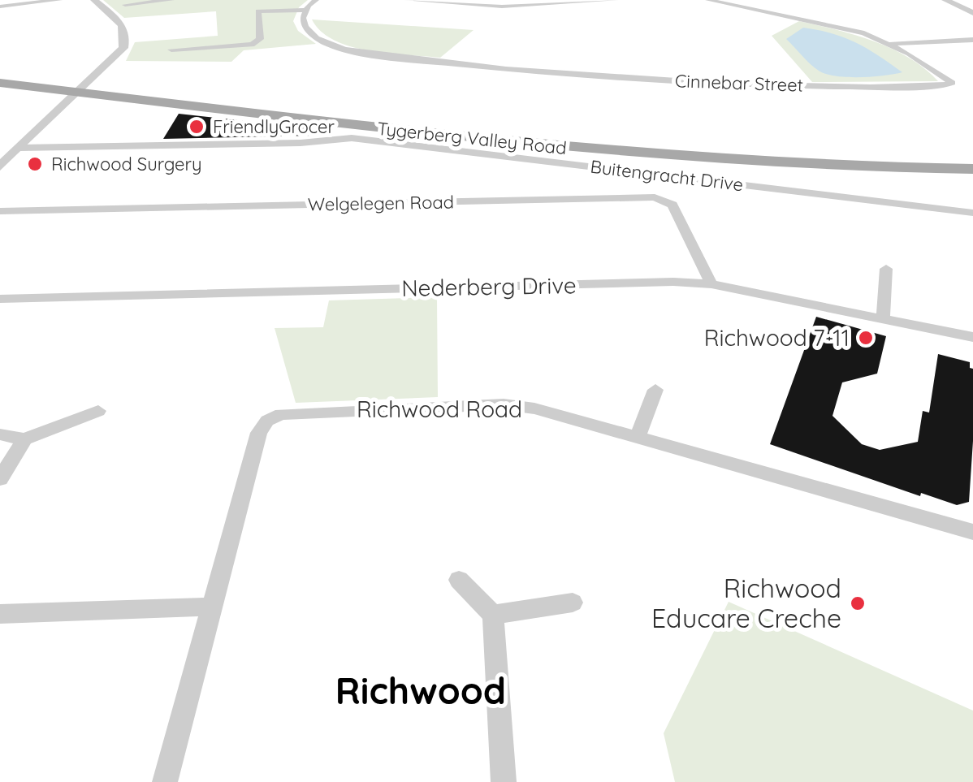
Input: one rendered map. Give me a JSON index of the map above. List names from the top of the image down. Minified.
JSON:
{"streets":{"main road":["Tygerberg Valley Road"],"street":["Cinnebar Street","Buitengracht Drive","Welgelegen Road","Nederberg Drive","Richwood Road"]},"crossings":[["Welgelegen Road","Nederberg Drive"]],"districts":["Richwood"],"places":["FriendlyGrocer","Richwood Surgery","Richwood 7-11","Richwood Educare Creche"]}
